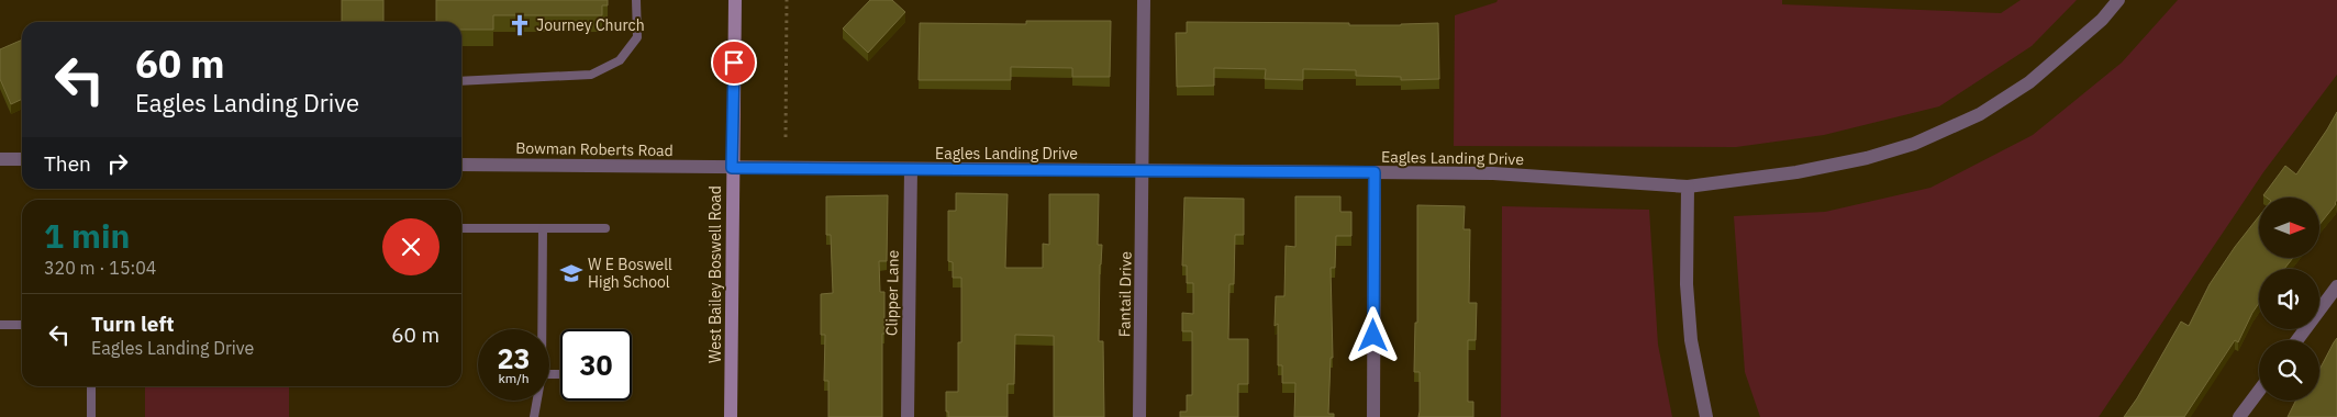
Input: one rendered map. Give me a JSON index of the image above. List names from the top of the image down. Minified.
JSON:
{"streets":{"main road":["West Bailey Boswell Road"],"street":["Bowman Roberts Road","Eagles Landing Drive","Clipper Lane","Fantail Drive"]},"crossings":[["Bowman Roberts Road","Eagles Landing Drive"],["Bowman Roberts Road","West Bailey Boswell Road"],["Eagles Landing Drive","West Bailey Boswell Road"],["Eagles Landing Drive","Clipper Lane"],["Eagles Landing Drive","Fantail Drive"]],"places":{"church":["Journey Church"],"school or university":["W E Boswell High School"]},"north":"right","page":{"turn":["60 m","Eagles Landing Drive"],"then":"Then","heading":["1 min","320 m · 15:04"],"list":[{"name":"Turn left","note":"Eagles Landing Drive","value":"60 m"}],"speed":"23 km/h","limit":"30"}}
